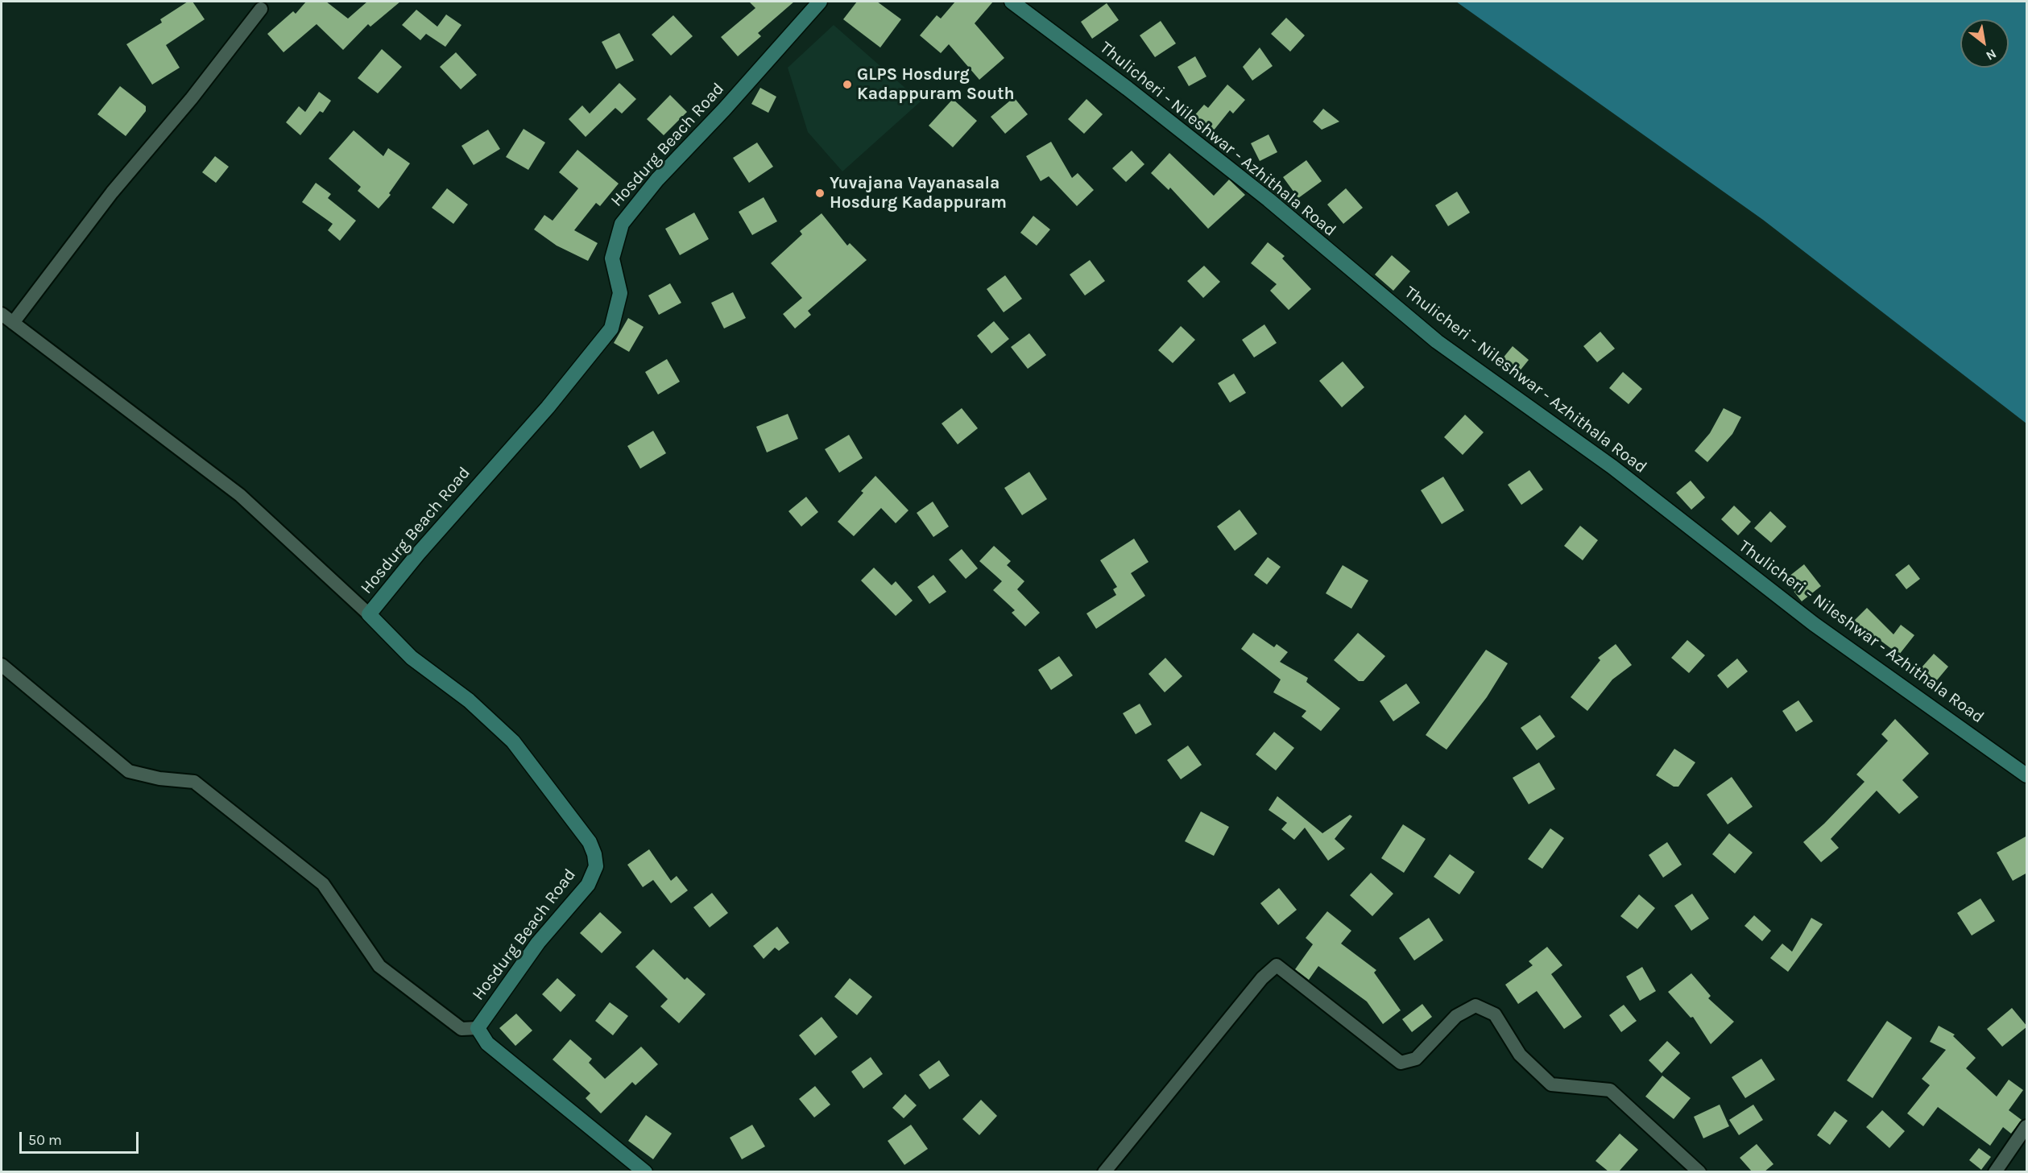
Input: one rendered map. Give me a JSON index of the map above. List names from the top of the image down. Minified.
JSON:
{"streets":{"street":["Thulicheri - Nileshwar - Azhithala Road","Hosdurg Beach Road"]},"places":["GLPS Hosdurg Kadappuram South","Yuvajana Vayanasala Hosdurg Kadappuram"],"scale_bar":"50 m","north":"bottom right"}
